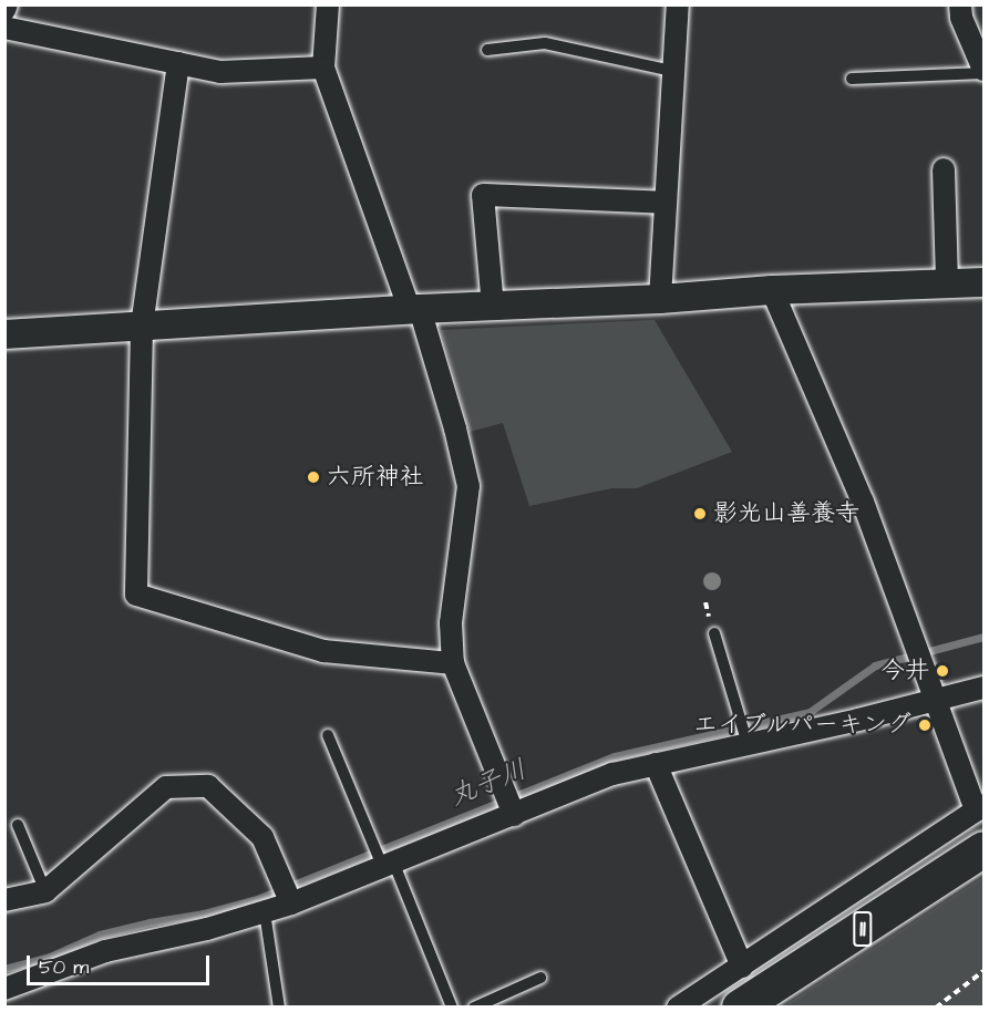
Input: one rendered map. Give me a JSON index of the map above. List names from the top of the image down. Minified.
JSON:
{"streets":{"main road":["11"]},"water":["丸子川"],"places":["六所神社","影光山善養寺","今井","エイブルパーキング"],"scale_bar":"50 m"}
